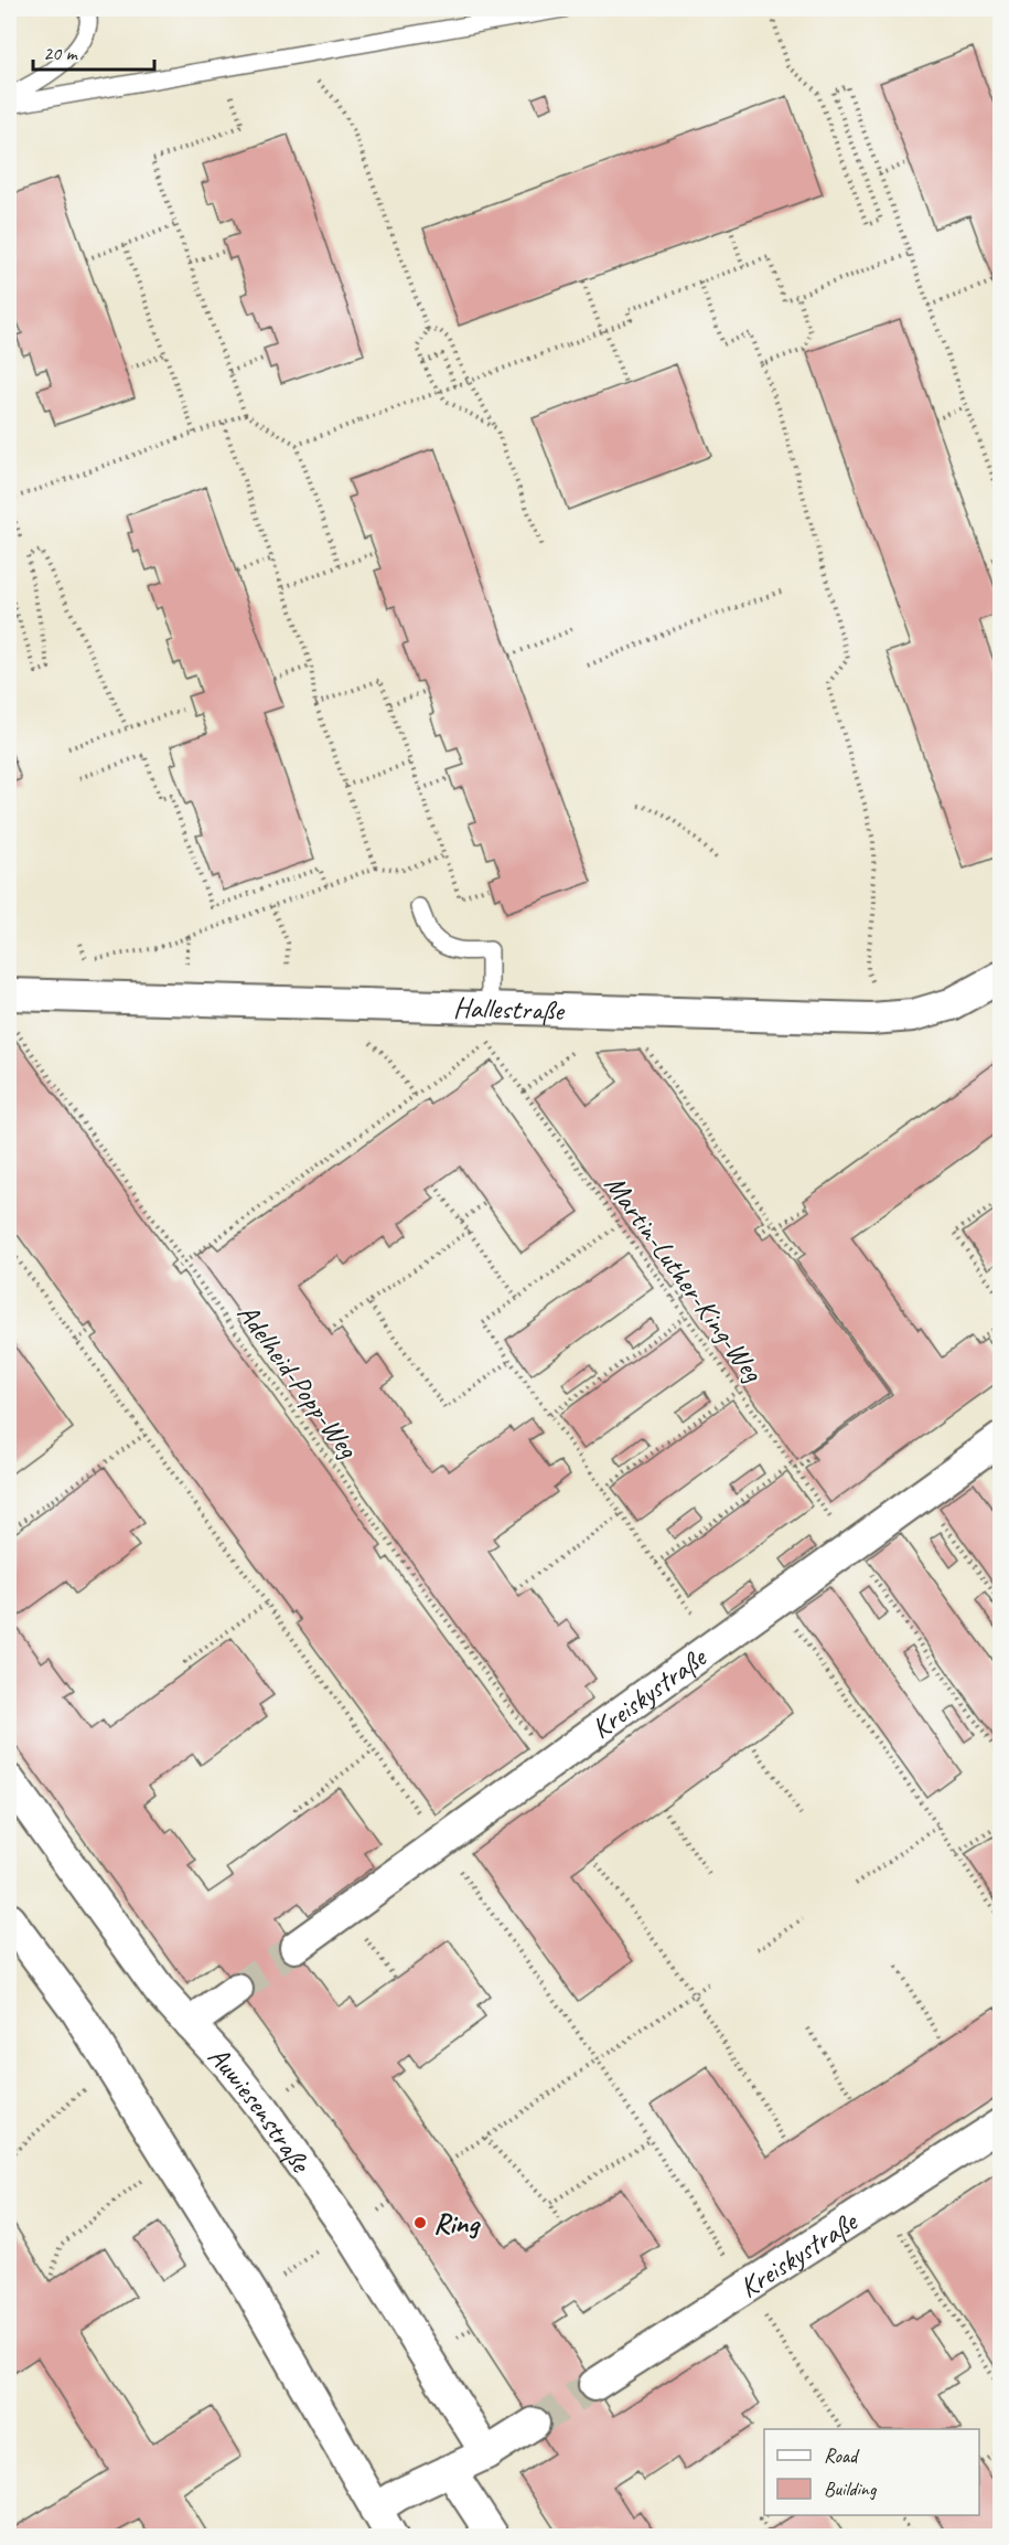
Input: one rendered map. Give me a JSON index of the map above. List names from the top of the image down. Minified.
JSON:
{"streets":{"street":["Hallestraße","Kreiskystraße","Auwiesenstraße"],"path":["Martin-Luther-King-Weg","Adelheid-Popp-Weg"]},"crossings":[["Hallestraße","Adelheid-Popp-Weg"],["Martin-Luther-King-Weg","Kreiskystraße"],["Adelheid-Popp-Weg","Kreiskystraße"]],"places":["Ring"],"legend":["Road","Building"],"scale_bar":"20 m"}
